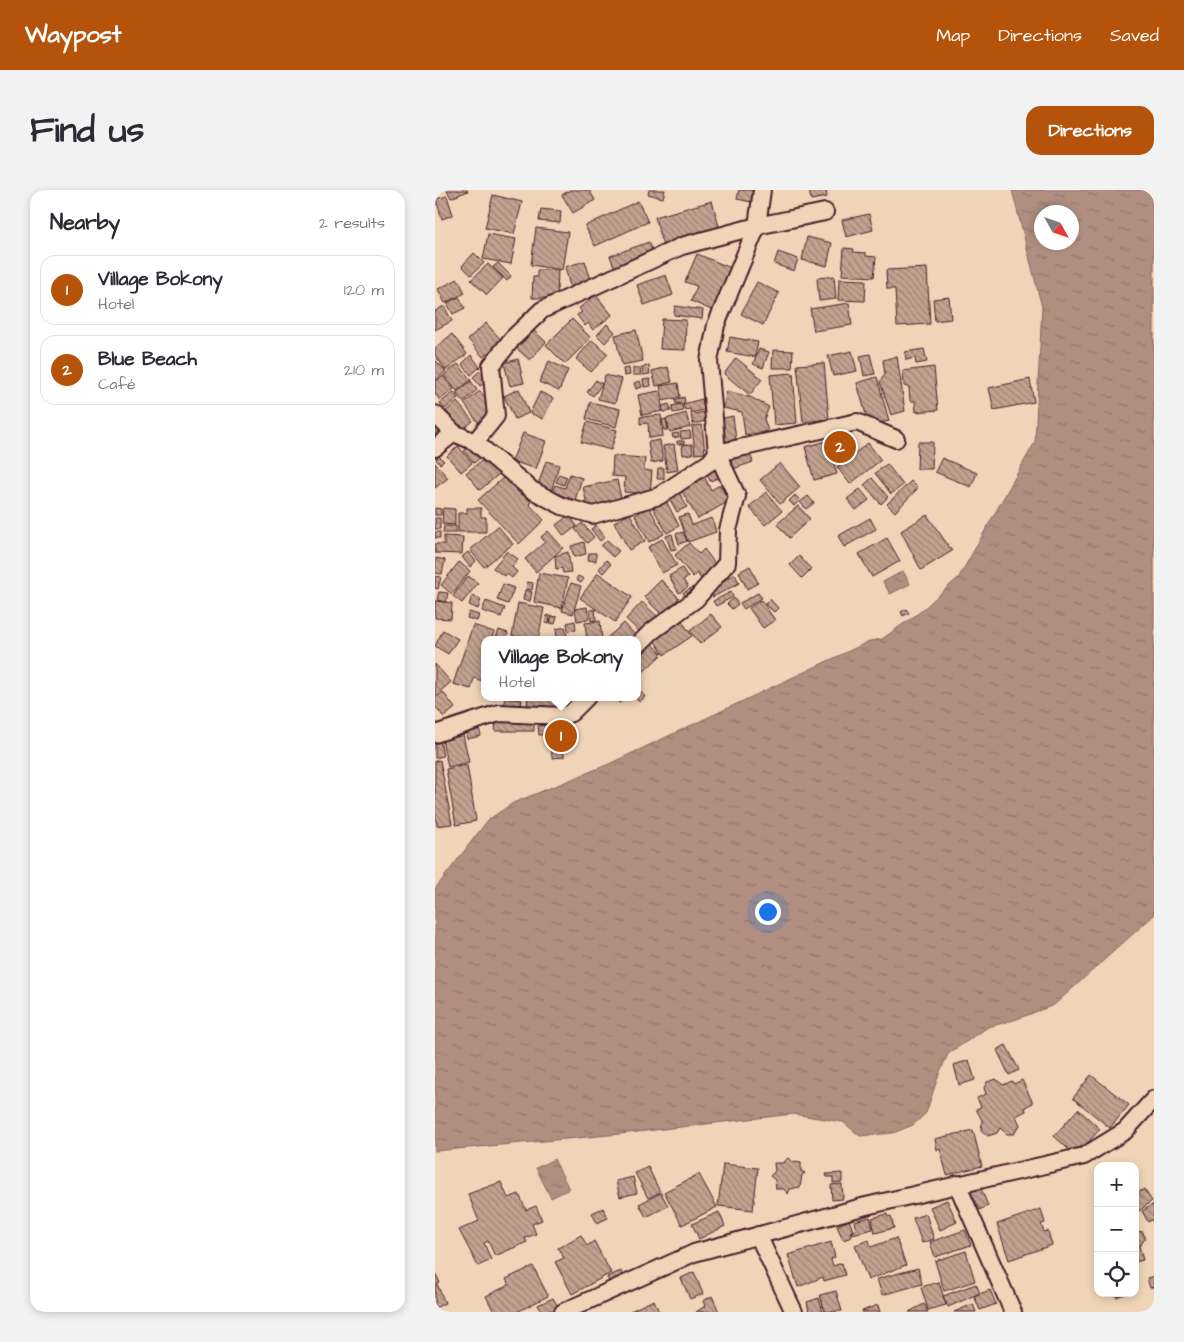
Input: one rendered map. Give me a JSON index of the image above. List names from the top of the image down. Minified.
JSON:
{"north":"bottom right","page":{"header":"Waypost","nav":["Map","Directions","Saved"],"title":"Find us","buttons":"Directions","heading":["Nearby","2 results"],"list":[{"mark":"1","name":"Village Bokony","note":"Hotel","value":"120 m"},{"mark":"2","name":"Blue Beach","note":"Café","value":"210 m"}],"pins":["2","1"],"popup":["Village Bokony","Hotel"],"map_buttons":["+","−"]}}
